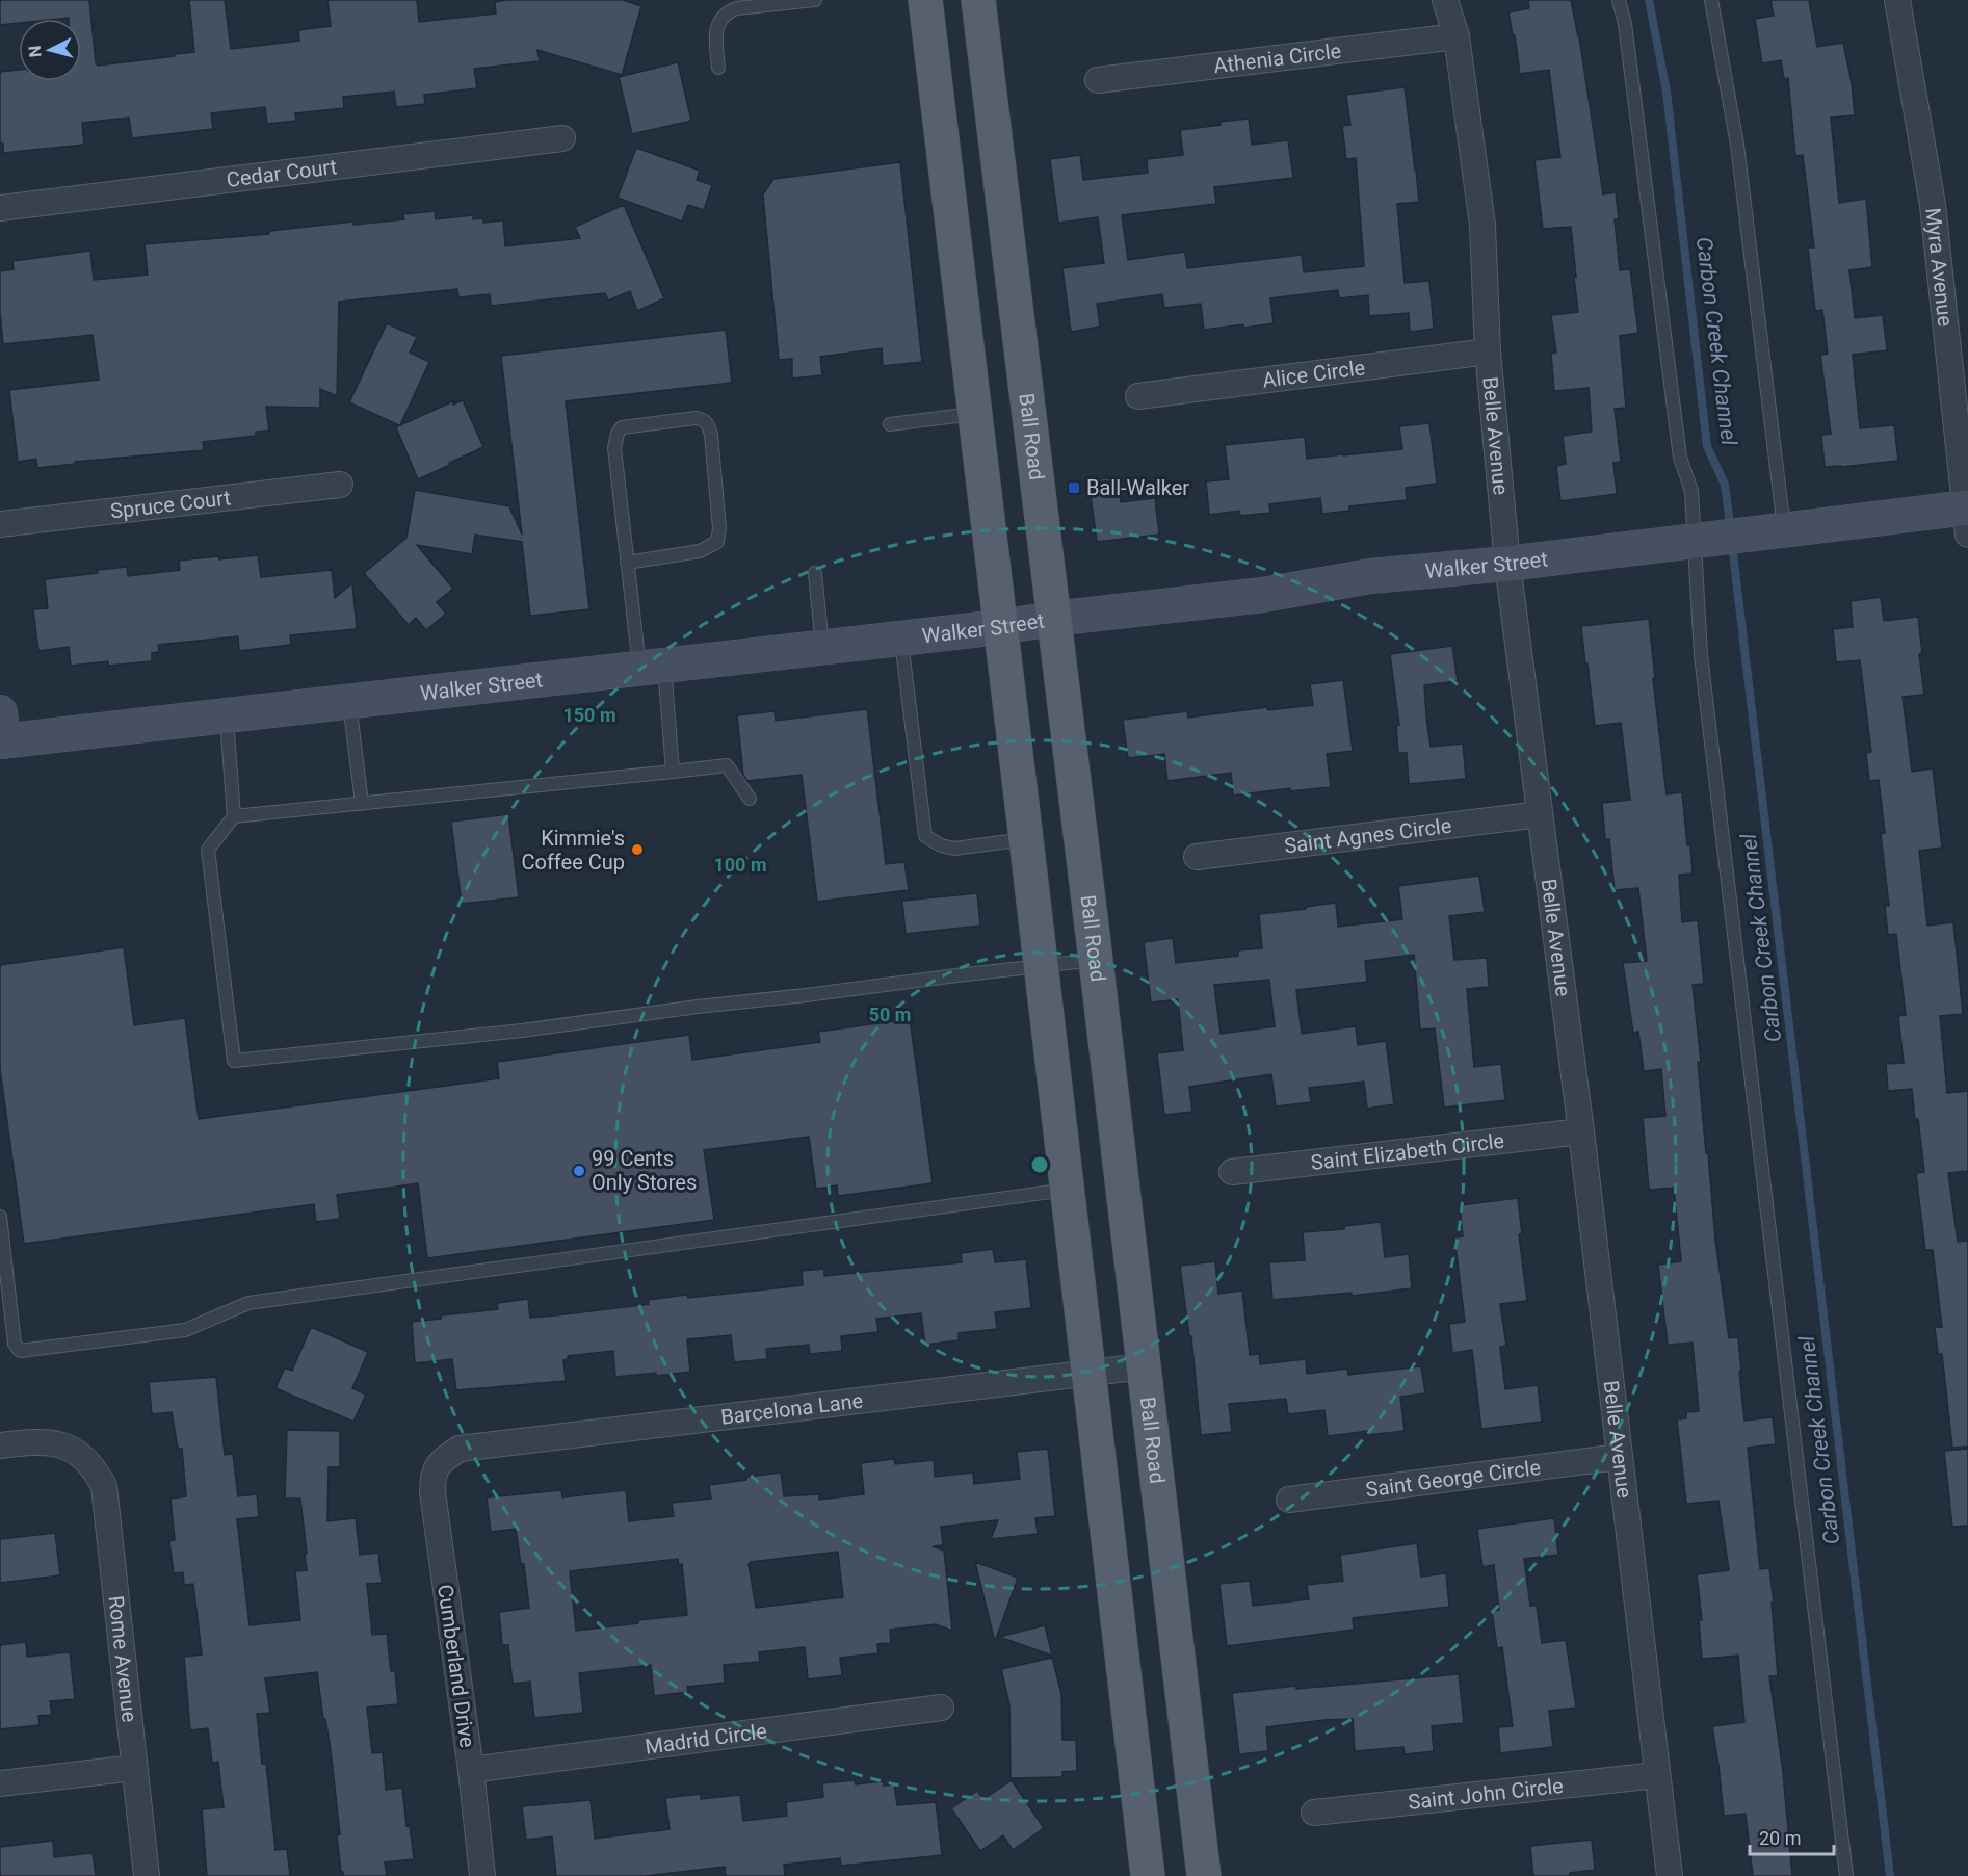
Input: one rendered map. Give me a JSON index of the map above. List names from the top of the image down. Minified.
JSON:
{"streets":{"main road":["Ball Road","Walker Street"],"street":["Athenia Circle","Cedar Court","Myra Avenue","Alice Circle","Belle Avenue","Spruce Court","Saint Agnes Circle","Saint Elizabeth Circle","Barcelona Lane","Saint George Circle","Rome Avenue","Cumberland Drive","Madrid Circle","Saint John Circle"]},"crossings":[["Athenia Circle","Belle Avenue"],["Myra Avenue","Walker Street"],["Alice Circle","Belle Avenue"],["Ball Road","Walker Street"],["Ball Road","Barcelona Lane"],["Belle Avenue","Walker Street"],["Belle Avenue","Saint Agnes Circle"],["Belle Avenue","Saint Elizabeth Circle"],["Belle Avenue","Saint George Circle"],["Belle Avenue","Saint John Circle"],["Barcelona Lane","Cumberland Drive"],["Cumberland Drive","Madrid Circle"]],"water":["Carbon Creek Channel"],"places":{"transit":["Ball-Walker"],"other":["Kimmie's Coffee Cup","99 Cents Only Stores"]},"scale_bar":"20 m","north":"left","rings":["150 m","100 m","50 m"]}
